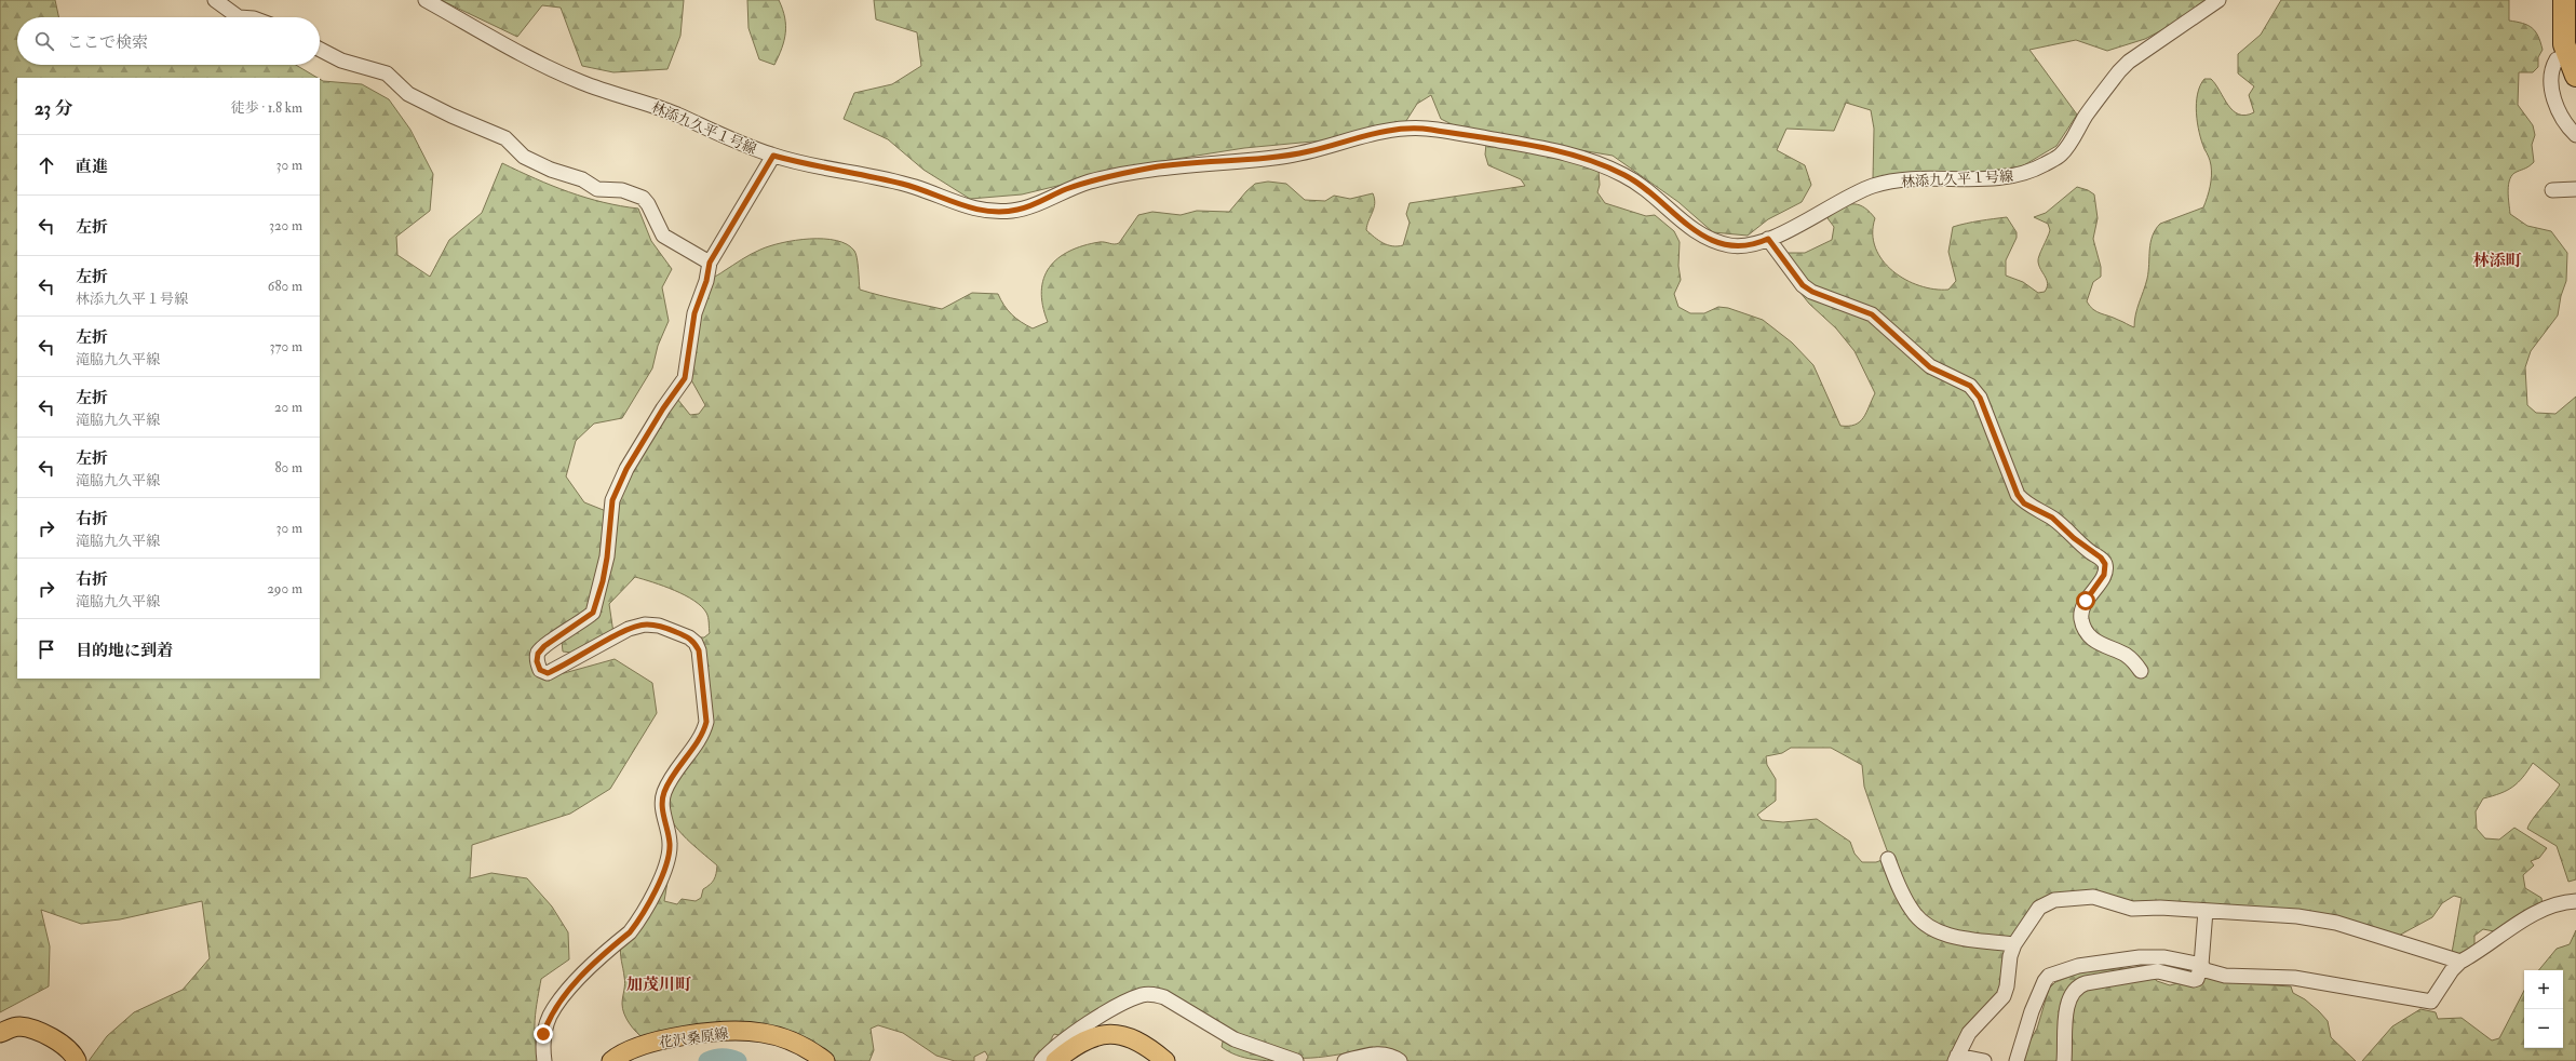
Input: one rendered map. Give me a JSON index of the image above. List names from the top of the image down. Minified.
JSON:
{"streets":{"main road":["花沢桑原線"],"street":["林添九久平１号線"]},"districts":["林添町","加茂川町"],"page":{"search":"ここで検索","heading":["23 分","徒歩 · 1.8 km"],"list":[["直進","30 m"],["左折","320 m"],["左折","林添九久平１号線","680 m"],["左折","滝脇九久平線","370 m"],["左折","滝脇九久平線","20 m"],["左折","滝脇九久平線","80 m"],["右折","滝脇九久平線","30 m"],["右折","滝脇九久平線","290 m"],"目的地に到着"],"map_buttons":["+","−"]}}
